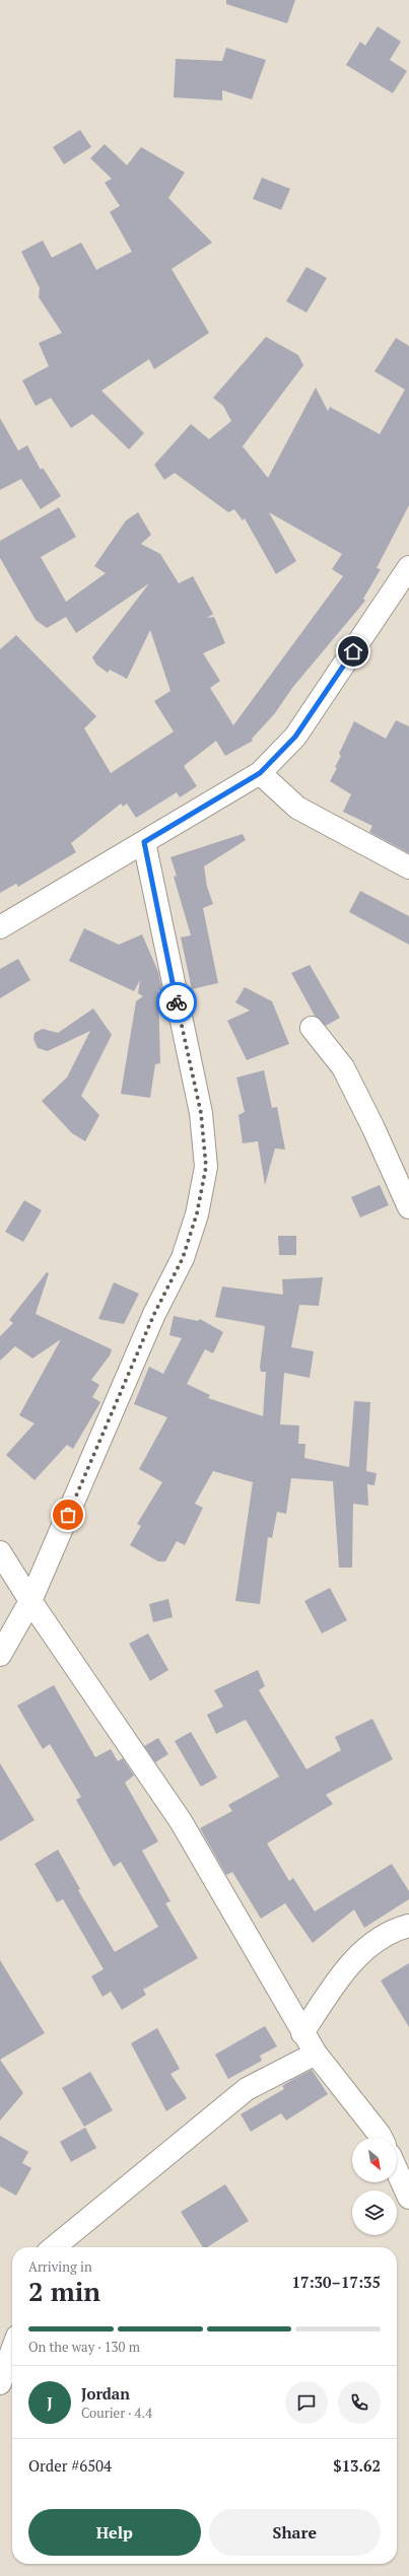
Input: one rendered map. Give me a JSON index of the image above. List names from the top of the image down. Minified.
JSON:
{"north":"bottom right","page":{"heading":["2 min","Arriving in","17:30–17:35"],"panel":["Jordan","Courier · 4.4","Order #6504","$13.62"],"bar":"On the way · 130 m","round":"J","buttons":["Help","Share"]}}
